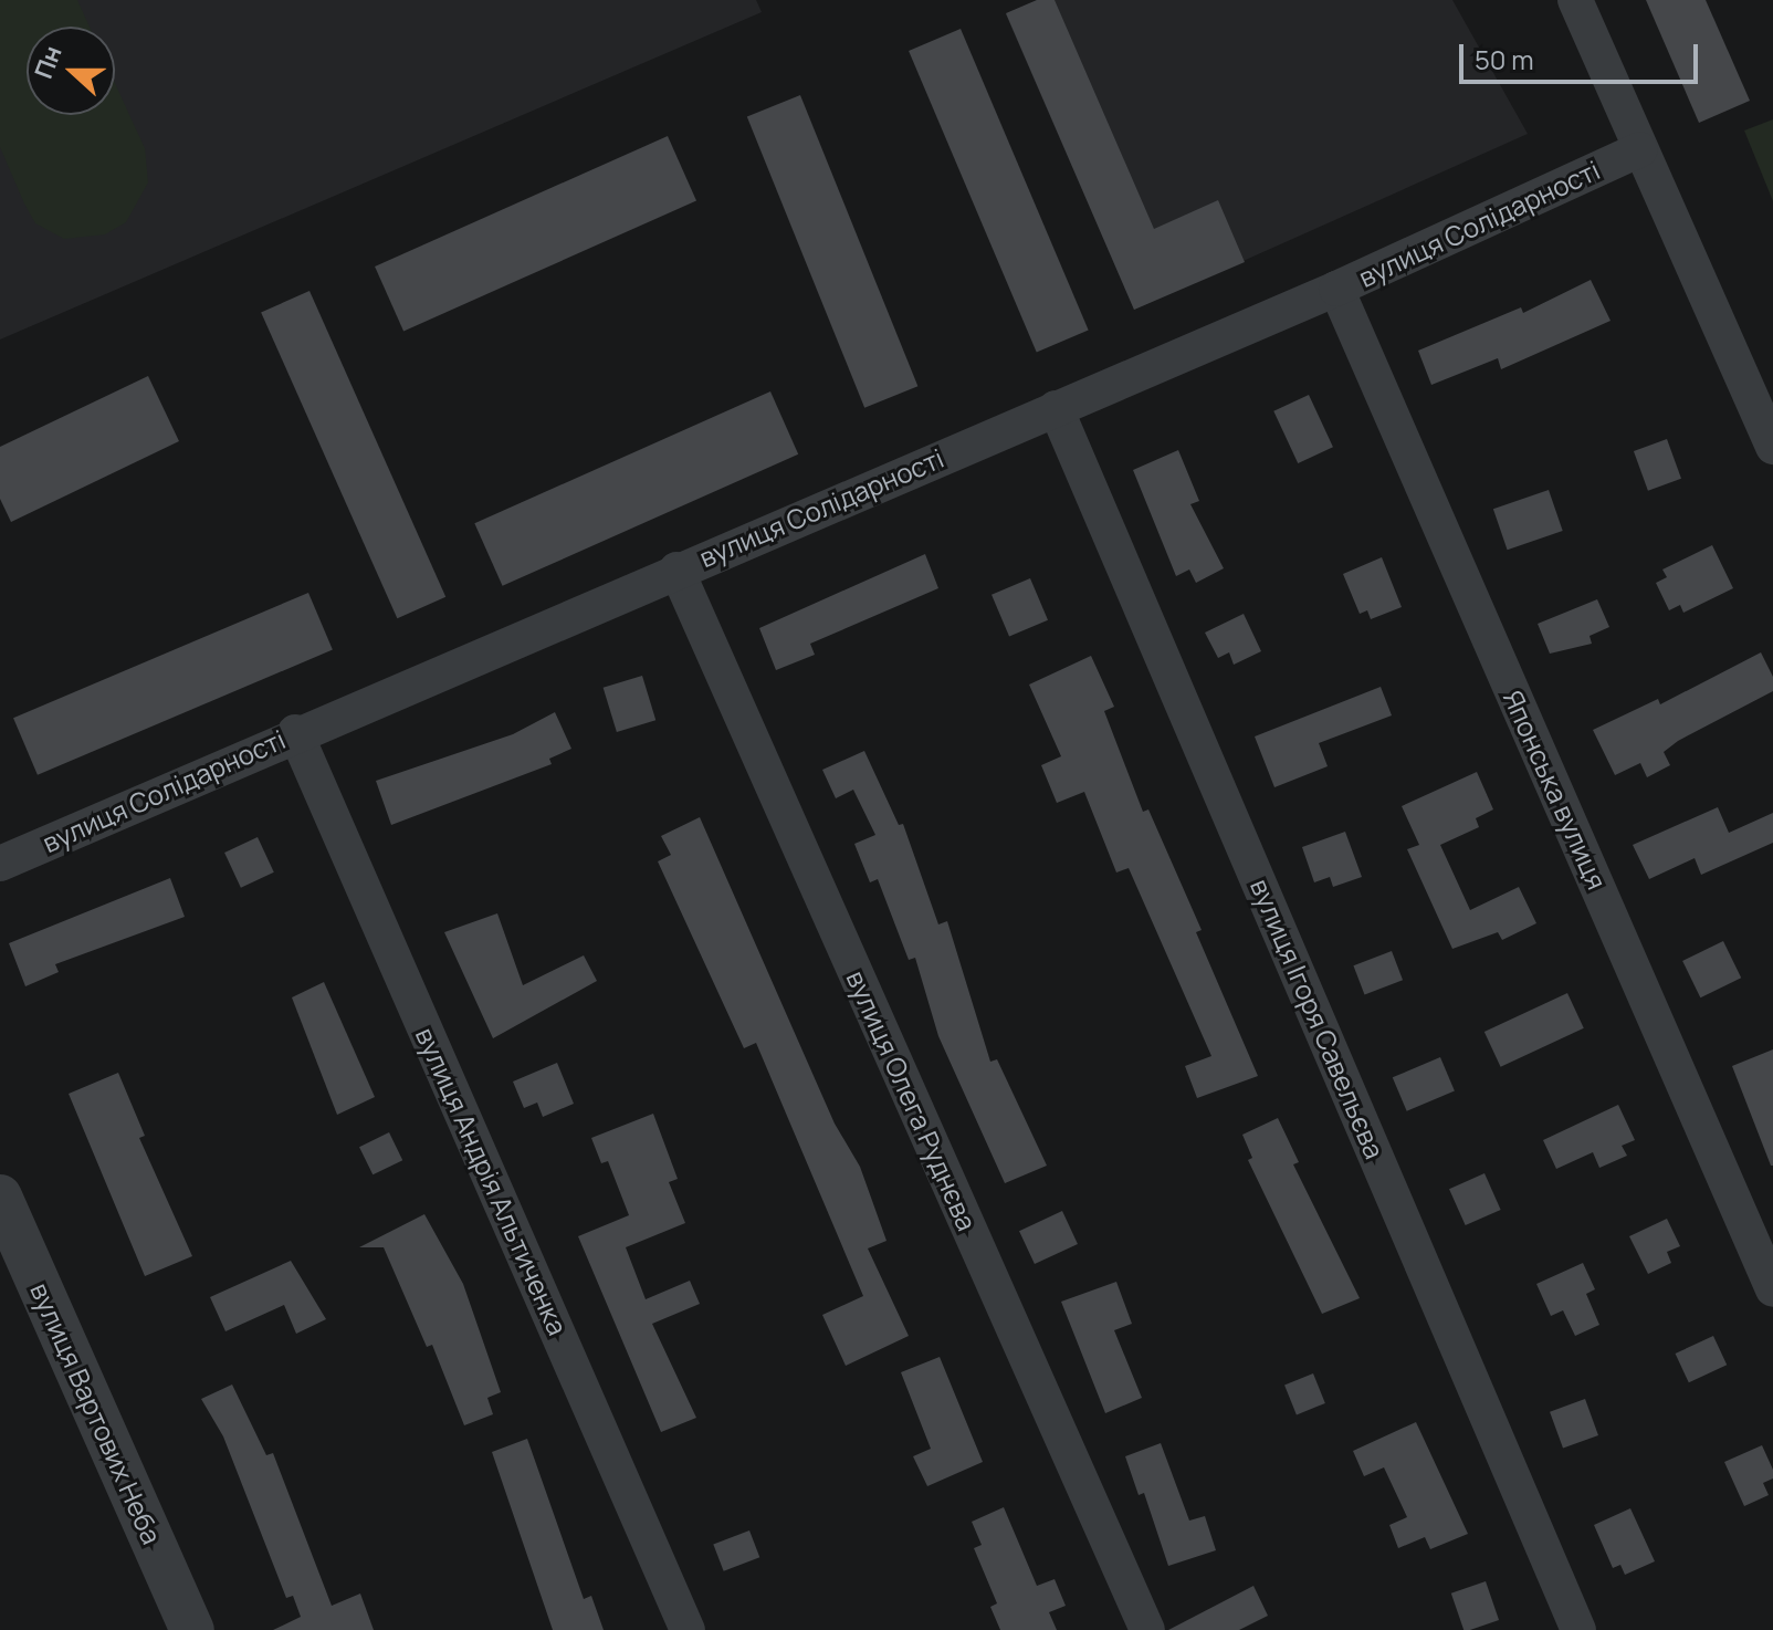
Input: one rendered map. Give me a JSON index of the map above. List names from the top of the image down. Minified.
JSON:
{"streets":{"street":["вулиця Солідарності","Японська вулиця","вулиця Ігоря Савельєва","вулиця Олега Руднєва","вулиця Андрія Альтиченка","вулиця Вартових Неба"]},"crossings":[["вулиця Солідарності","Японська вулиця"],["вулиця Солідарності","вулиця Ігоря Савельєва"],["вулиця Солідарності","вулиця Олега Руднєва"],["вулиця Солідарності","вулиця Андрія Альтиченка"]],"scale_bar":"50 m","north":"left"}
